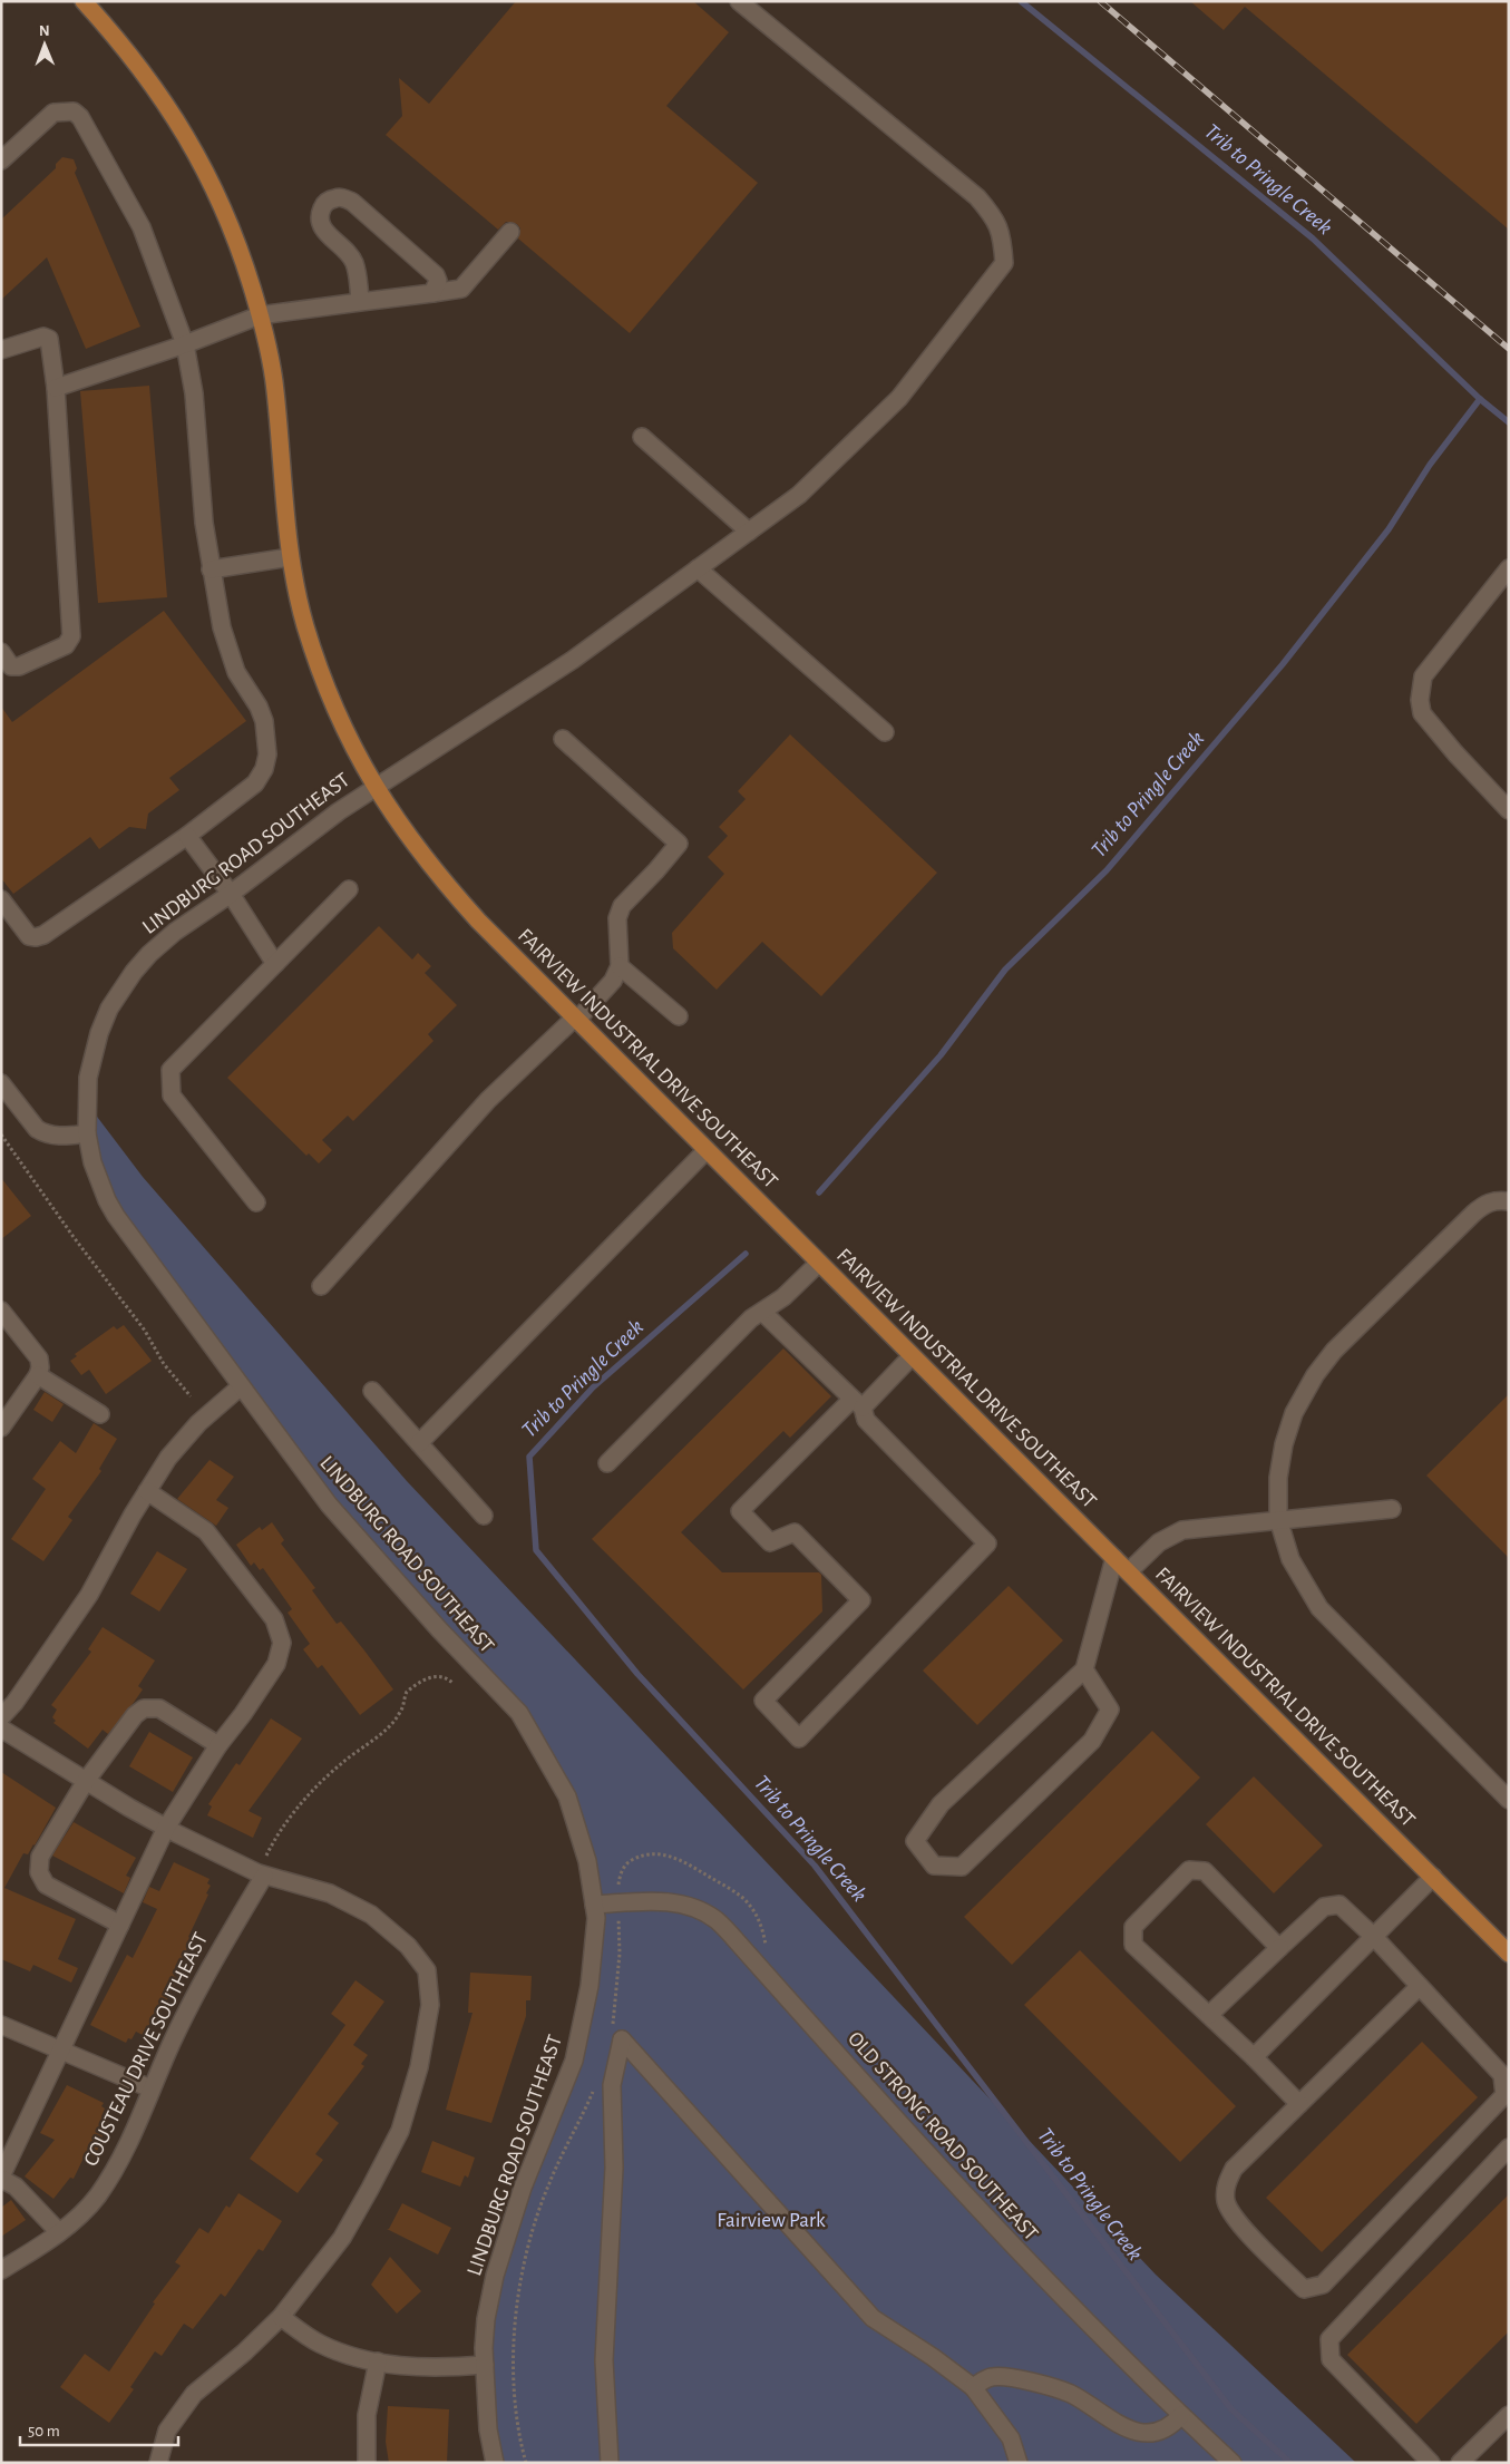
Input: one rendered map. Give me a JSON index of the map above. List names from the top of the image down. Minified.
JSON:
{"streets":{"main road":["FAIRVIEW INDUSTRIAL DRIVE SOUTHEAST"],"street":["LINDBURG ROAD SOUTHEAST","COUSTEAU DRIVE SOUTHEAST","OLD STRONG ROAD SOUTHEAST"]},"crossings":[["LINDBURG ROAD SOUTHEAST","FAIRVIEW INDUSTRIAL DRIVE SOUTHEAST"],["LINDBURG ROAD SOUTHEAST","OLD STRONG ROAD SOUTHEAST"]],"water":["Trib to Pringle Creek"],"parks":["Fairview Park"],"scale_bar":"50 m","north":"top"}
